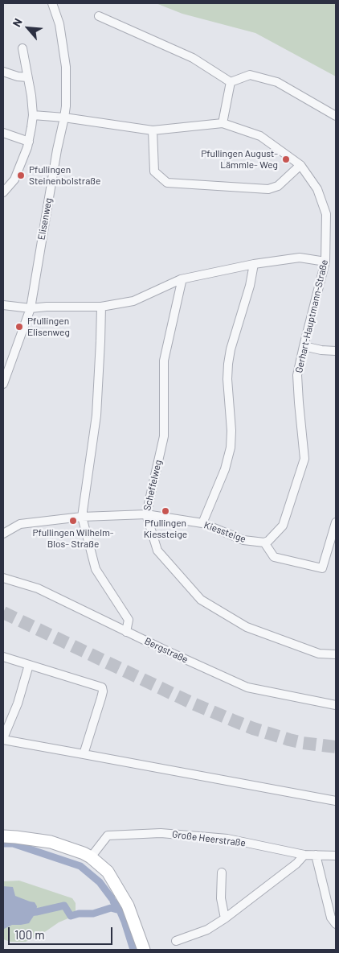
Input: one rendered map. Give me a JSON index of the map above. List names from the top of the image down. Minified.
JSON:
{"streets":{"street":["Elisenweg","Gerhart-Hauptmann-Straße","Scheffelweg","Kiessteige","Bergstraße","Große Heerstraße"]},"crossings":[["Elisenweg","Gerhart-Hauptmann-Straße"],["Gerhart-Hauptmann-Straße","Kiessteige"],["Scheffelweg","Kiessteige"]],"places":["Pfullingen August- Lämmle- Weg","Pfullingen Steinenbolstraße","Pfullingen Elisenweg","Pfullingen Kiessteige","Pfullingen Wilhelm- Blos- Straße"],"scale_bar":"100 m","north":"top left"}
